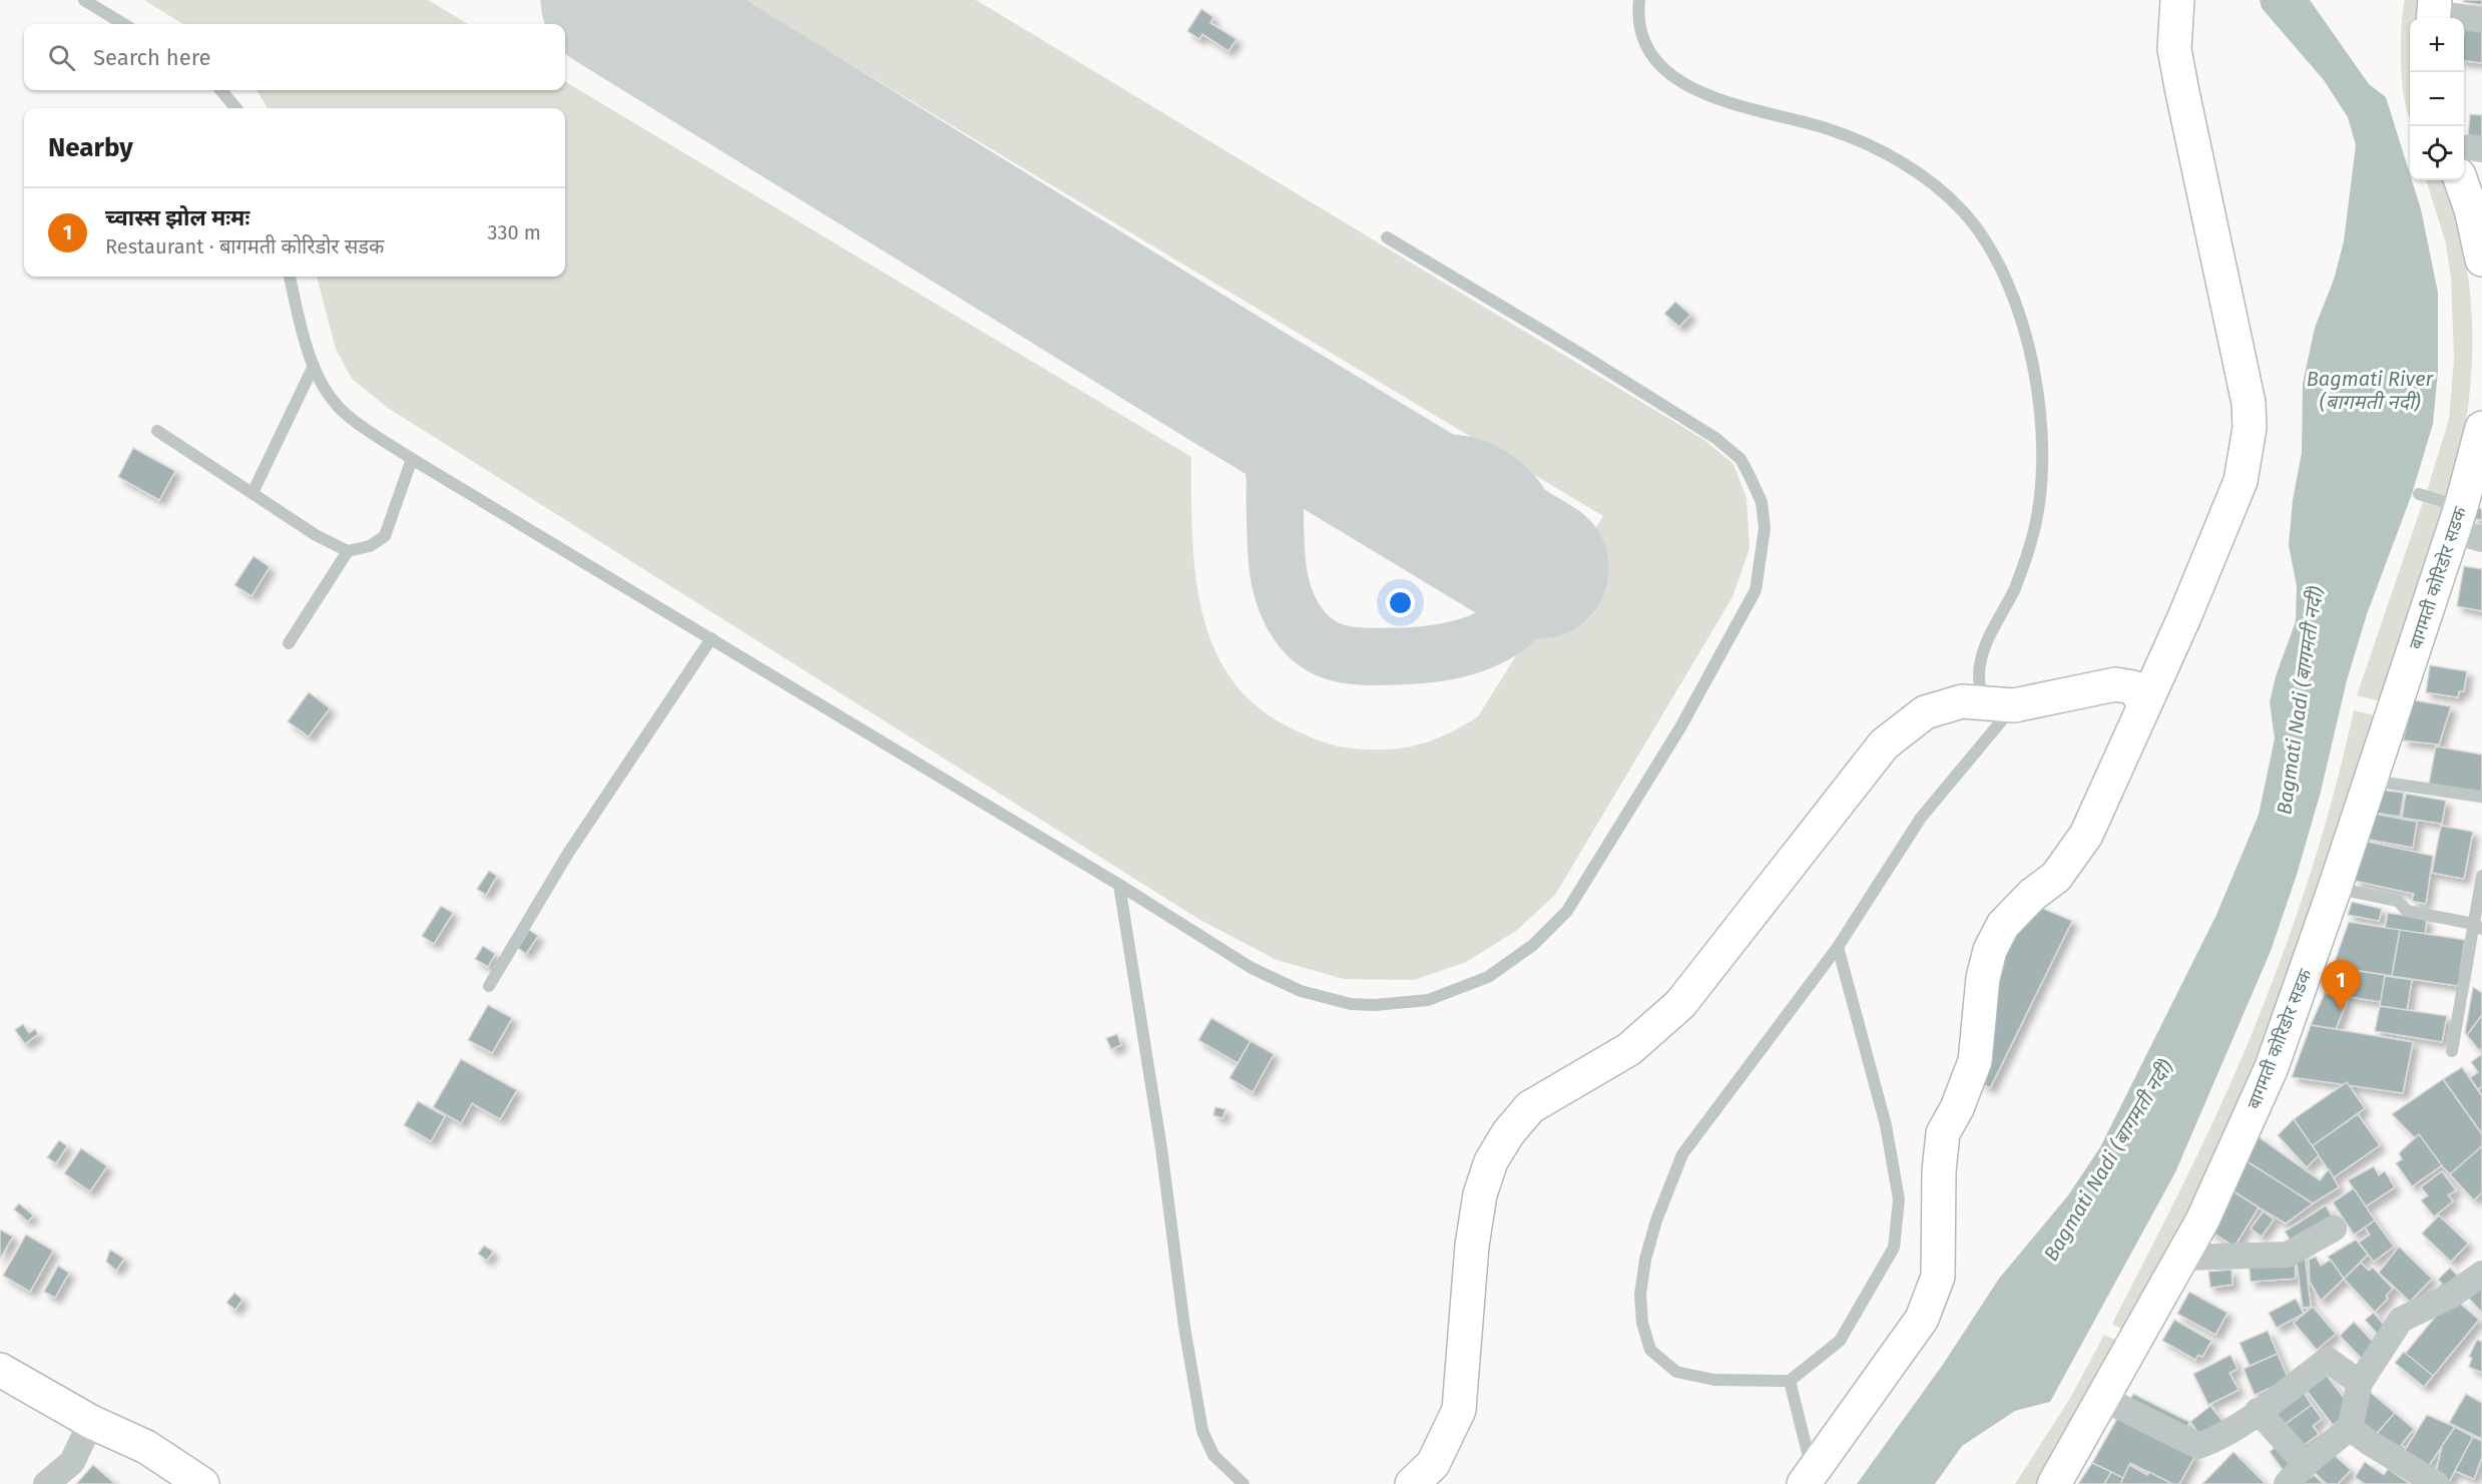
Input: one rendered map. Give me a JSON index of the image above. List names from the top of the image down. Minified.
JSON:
{"streets":{"main road":["बागमती कोरिडोर सडक"]},"water":["Bagmati River (बागमती नदी)","Bagmati Nadi (बागमती नदी)"],"page":{"map_buttons":["+","−"],"search":"Search here","heading":"Nearby","list":[{"mark":"1","name":"च्वास्स झोल मःमः","note":"Restaurant · बागमती कोरिडोर सडक","value":"330 m"}],"pins":"1"}}
